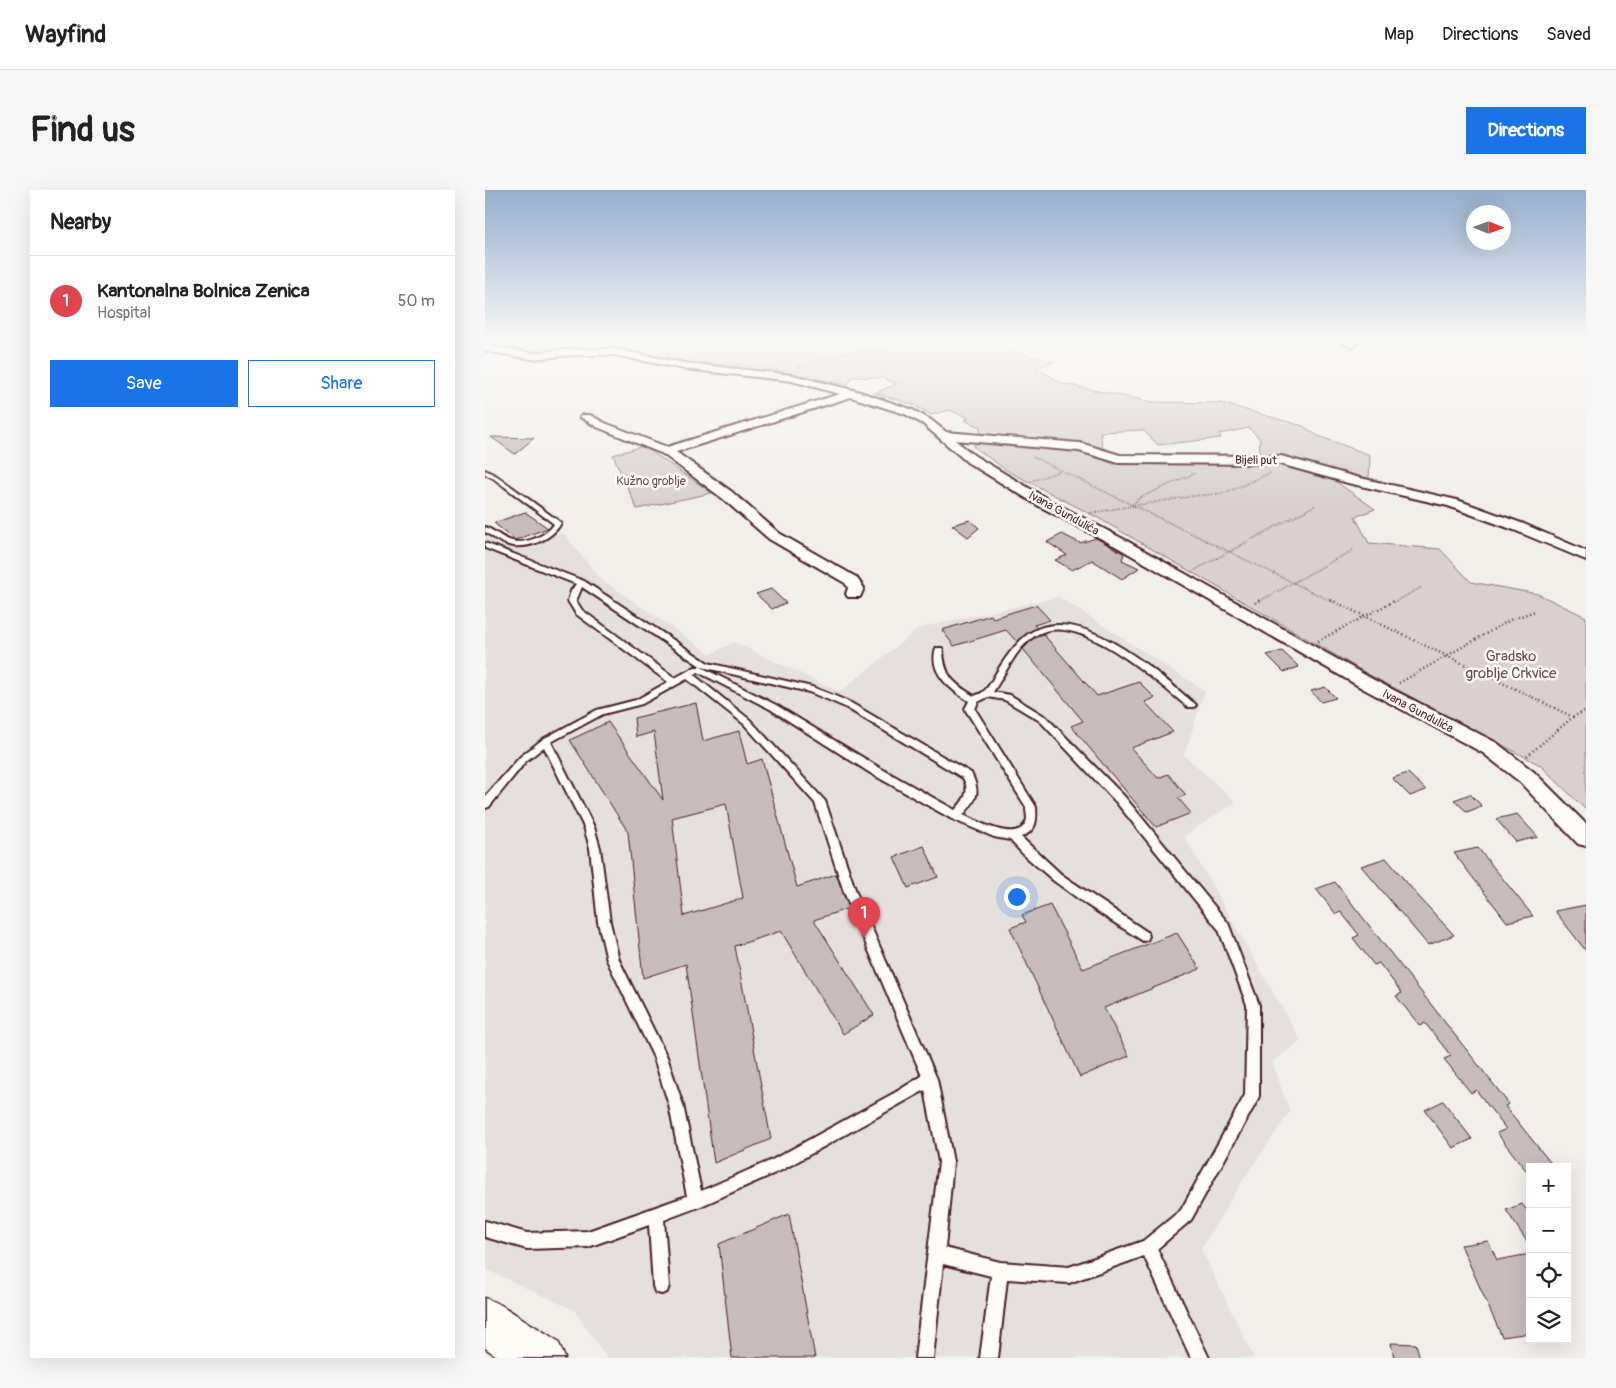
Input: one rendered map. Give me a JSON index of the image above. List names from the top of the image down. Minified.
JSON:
{"streets":{"street":["Bijeli put","Ivana Gundulića"]},"crossings":[["Bijeli put","Ivana Gundulića"]],"parks":["Kužno groblje","Gradsko groblje Crkvice"],"north":"right","page":{"header":"Wayfind","nav":["Map","Directions","Saved"],"buttons":["Directions",["Save","Share"]],"title":"Find us","heading":"Nearby","list":[{"mark":"1","name":"Kantonalna Bolnica Zenica","note":"Hospital","value":"50 m"}],"pins":"1","map_buttons":["+","−"]}}
